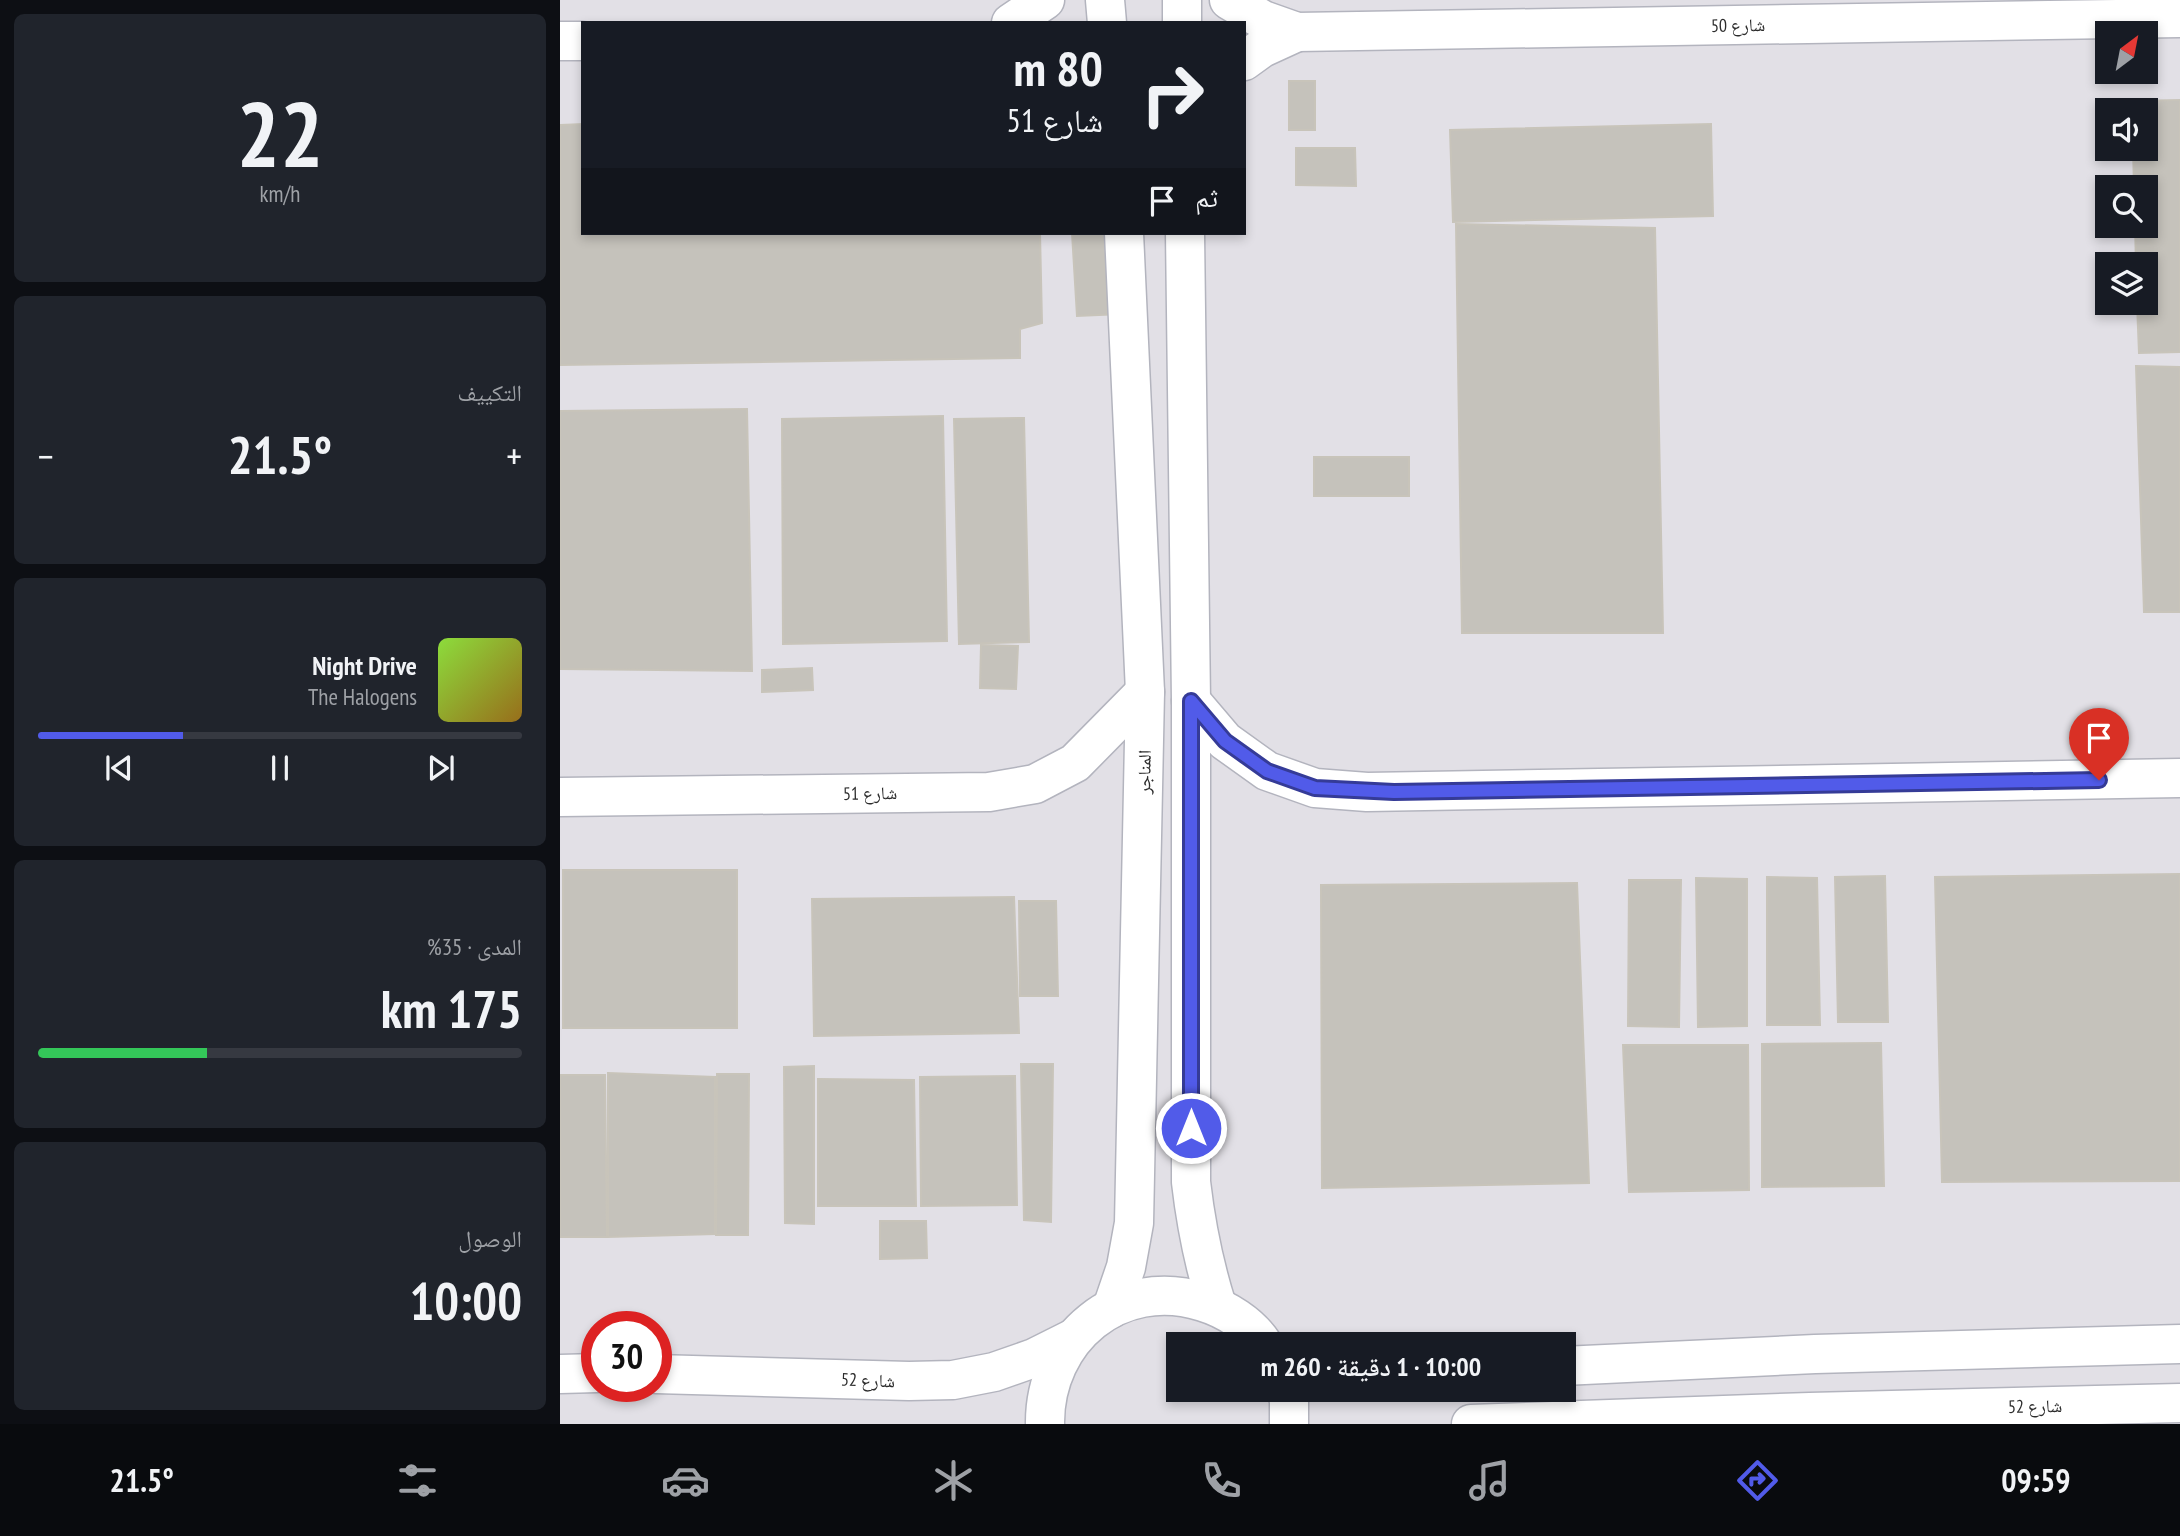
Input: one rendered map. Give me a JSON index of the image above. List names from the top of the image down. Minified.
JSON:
{"streets":{"street":["شارع 50","المناجر","شارع 51","شارع 52"]},"crossings":[["المناجر","شارع 51"]],"north":"top right","page":{"tile":[["22","km/h"],"التكييف",["المدى · 35%","175 km"],["الوصول","10:00"]],"turn":["80 m","شارع 51"],"then":"ثم","heat":["−","21.5°","+"],"song":["Night Drive","The Halogens"],"limit":"30","trip":"10:00 · 1 دقيقة · 260 m","tabs":["09:59","21.5°"]}}
